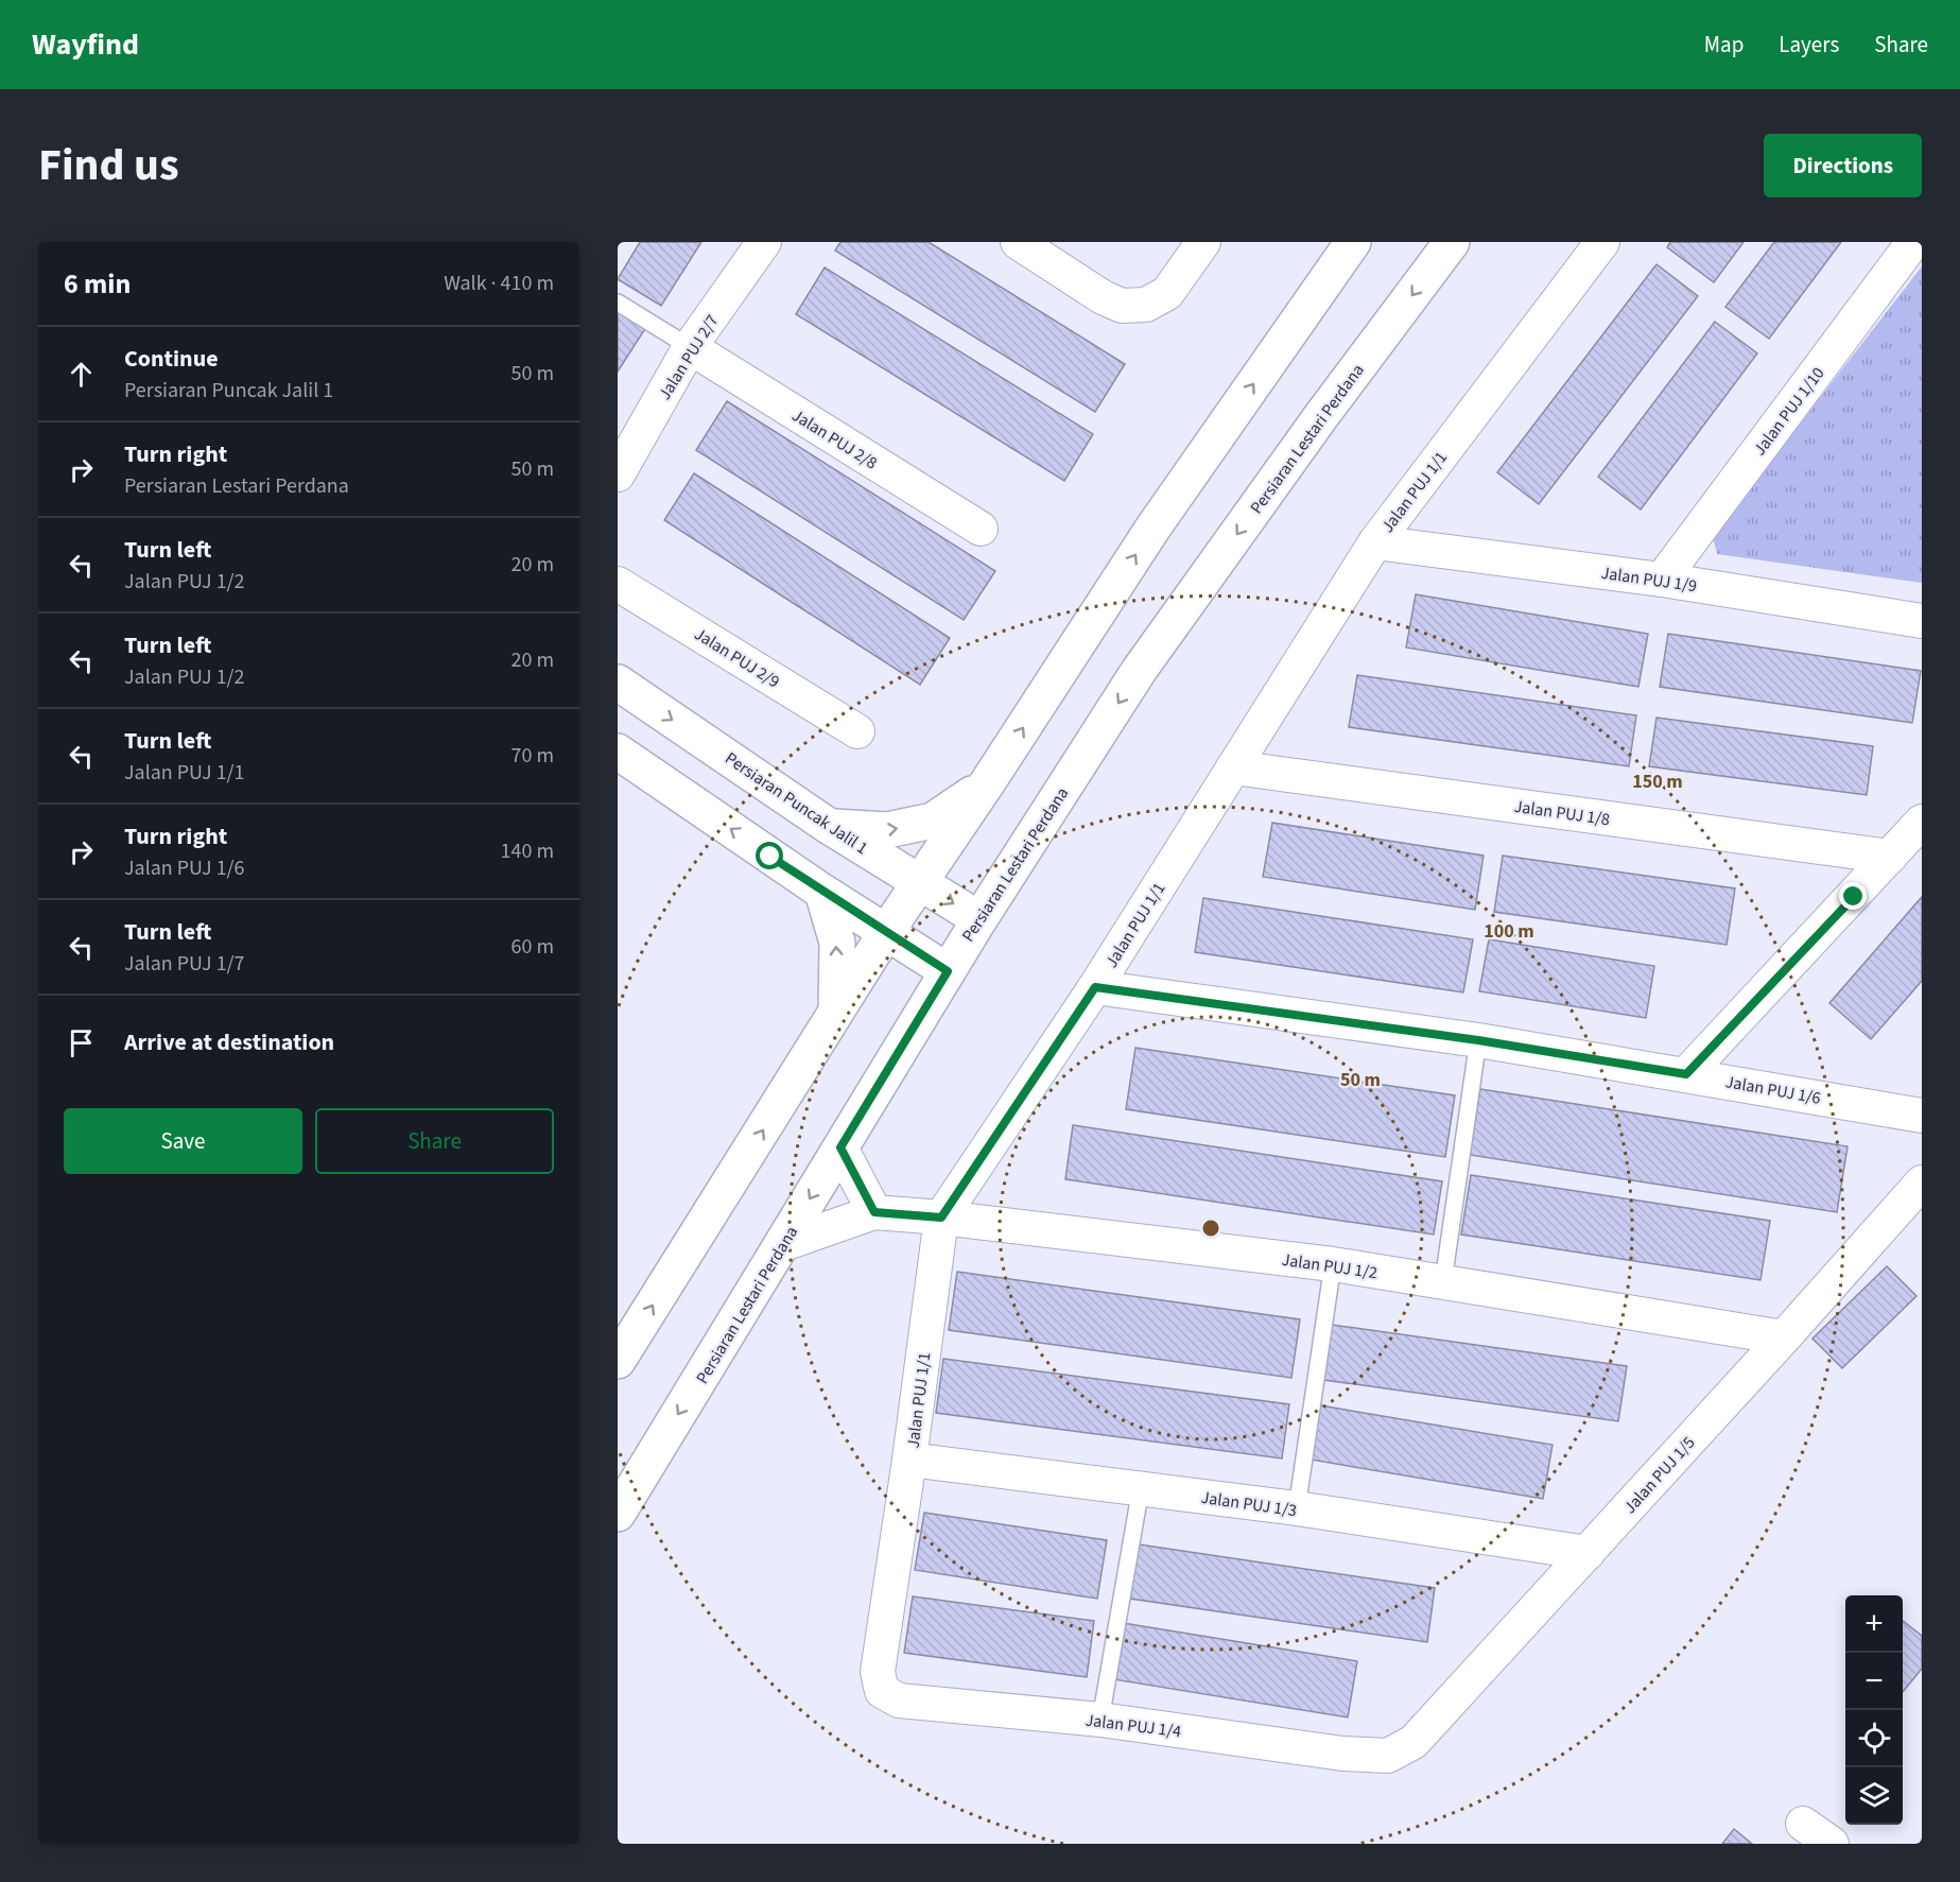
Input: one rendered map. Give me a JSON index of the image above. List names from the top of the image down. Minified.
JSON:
{"streets":{"main road":["Persiaran Lestari Perdana","Persiaran Puncak Jalil 1"],"street":["Jalan PUJ 2/7","Jalan PUJ 1/10","Jalan PUJ 2/8","Jalan PUJ 1/1","Jalan PUJ 1/9","Jalan PUJ 2/9","Jalan PUJ 1/8","Jalan PUJ 1/6","Jalan PUJ 1/2","Jalan PUJ 1/5","Jalan PUJ 1/3","Jalan PUJ 1/4"]},"crossings":[["Jalan PUJ 2/7","Jalan PUJ 2/8"],["Jalan PUJ 1/10","Jalan PUJ 1/9"],["Persiaran Lestari Perdana","Persiaran Puncak Jalil 1"],["Persiaran Lestari Perdana","Jalan PUJ 1/2"],["Jalan PUJ 1/1","Jalan PUJ 1/9"],["Jalan PUJ 1/1","Jalan PUJ 1/8"],["Jalan PUJ 1/1","Jalan PUJ 1/6"],["Jalan PUJ 1/1","Jalan PUJ 1/2"],["Jalan PUJ 1/1","Jalan PUJ 1/3"],["Jalan PUJ 1/1","Jalan PUJ 1/4"],["Jalan PUJ 1/2","Jalan PUJ 1/5"],["Jalan PUJ 1/5","Jalan PUJ 1/3"],["Jalan PUJ 1/5","Jalan PUJ 1/4"]],"page":{"header":"Wayfind","nav":["Map","Layers","Share"],"title":"Find us","buttons":["Directions",["Save","Share"]],"heading":["6 min","Walk · 410 m"],"list":[["Continue","Persiaran Puncak Jalil 1","50 m"],["Turn right","Persiaran Lestari Perdana","50 m"],["Turn left","Jalan PUJ 1/2","20 m"],["Turn left","Jalan PUJ 1/2","20 m"],["Turn left","Jalan PUJ 1/1","70 m"],["Turn right","Jalan PUJ 1/6","140 m"],["Turn left","Jalan PUJ 1/7","60 m"],"Arrive at destination"],"map_buttons":["+","−"]},"rings":["150 m","100 m","50 m"]}
